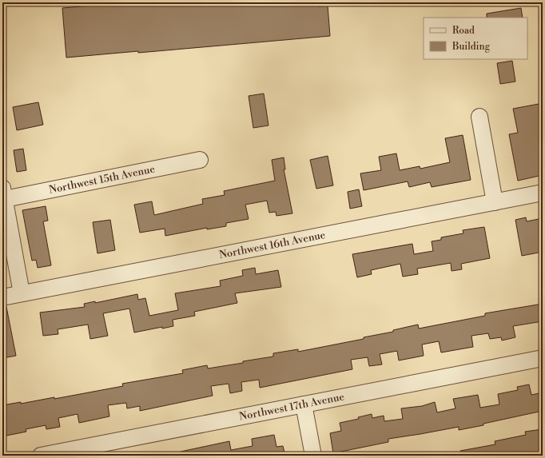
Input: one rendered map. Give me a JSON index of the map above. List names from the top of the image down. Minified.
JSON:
{"streets":{"street":["Northwest 15th Avenue","Northwest 16th Avenue","Northwest 17th Avenue"]},"legend":["Road","Building"]}
